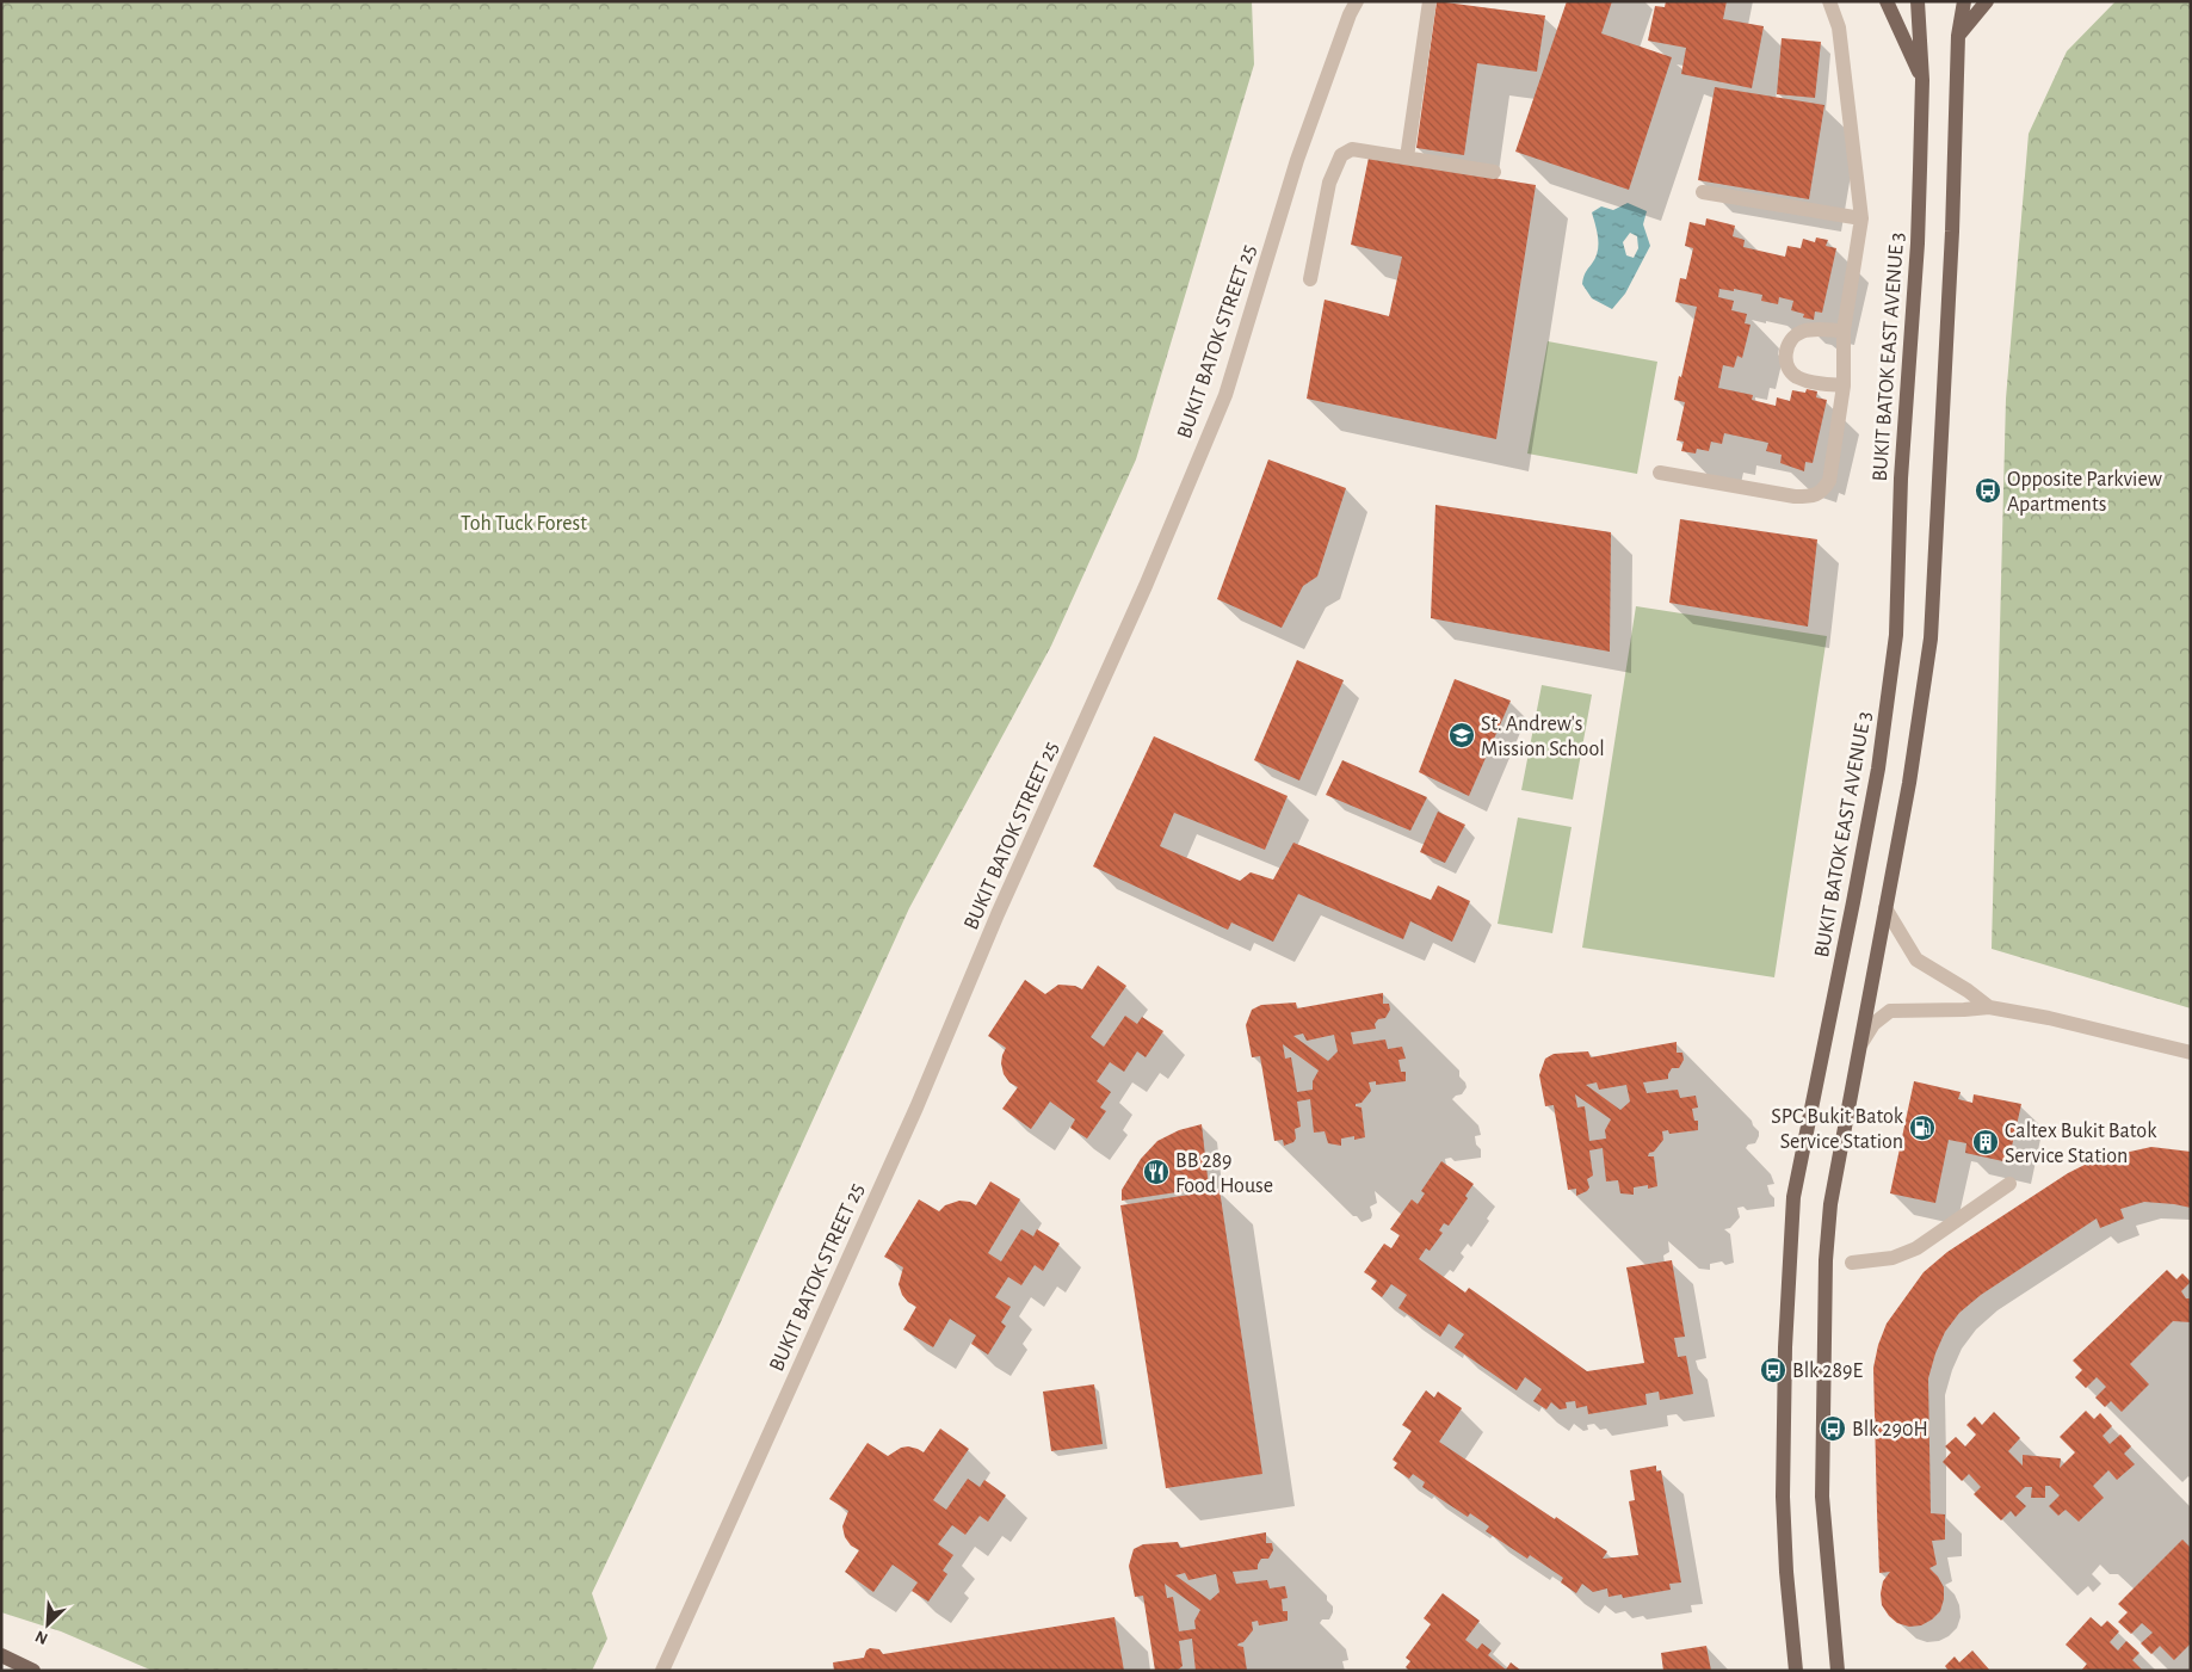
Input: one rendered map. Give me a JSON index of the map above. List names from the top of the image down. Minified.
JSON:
{"streets":{"main road":["BUKIT BATOK EAST AVENUE 3"],"street":["BUKIT BATOK STREET 25"]},"parks":["Toh Tuck Forest"],"places":{"bus stop":["Opposite Parkview Apartments","Blk 289E","Blk 290H"],"school or university":["St. Andrew's Mission School"],"fuel station":["SPC Bukit Batok Service Station"],"building":["Caltex Bukit Batok Service Station"],"restaurant":["BB 289 Food House"]},"north":"bottom left"}
